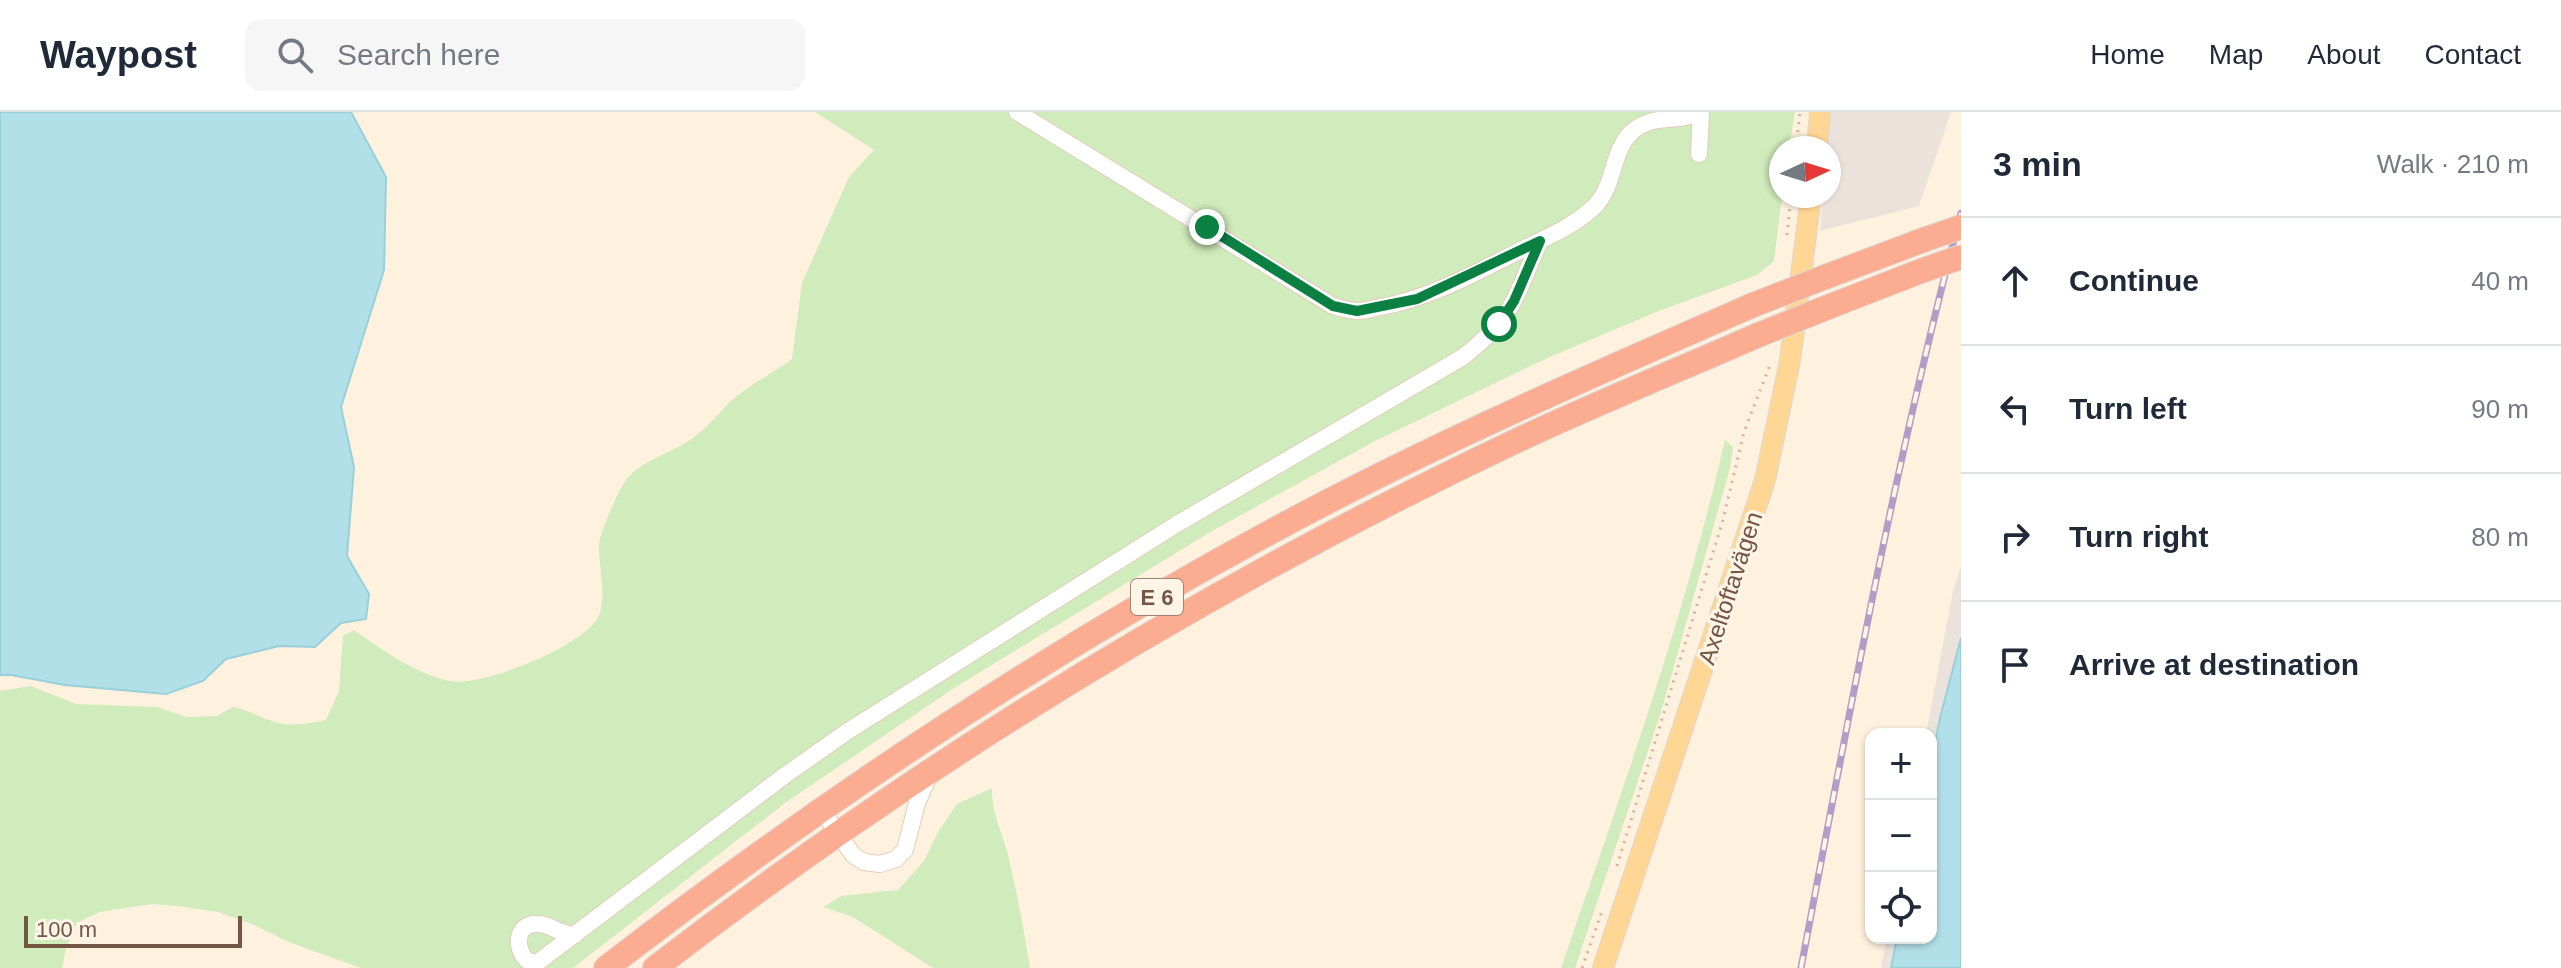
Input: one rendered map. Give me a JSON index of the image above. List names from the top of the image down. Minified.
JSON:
{"streets":{"highway":["E 6"],"main road":["Axeltoftavägen"]},"scale_bar":"100 m","north":"right","page":{"header":"Waypost","search":"Search here","nav":["Home","Map","About","Contact"],"heading":["3 min","Walk · 210 m"],"list":[["Continue","40 m"],["Turn left","90 m"],["Turn right","80 m"],"Arrive at destination"],"map_buttons":["+","−"],"scale":"100 m"}}
